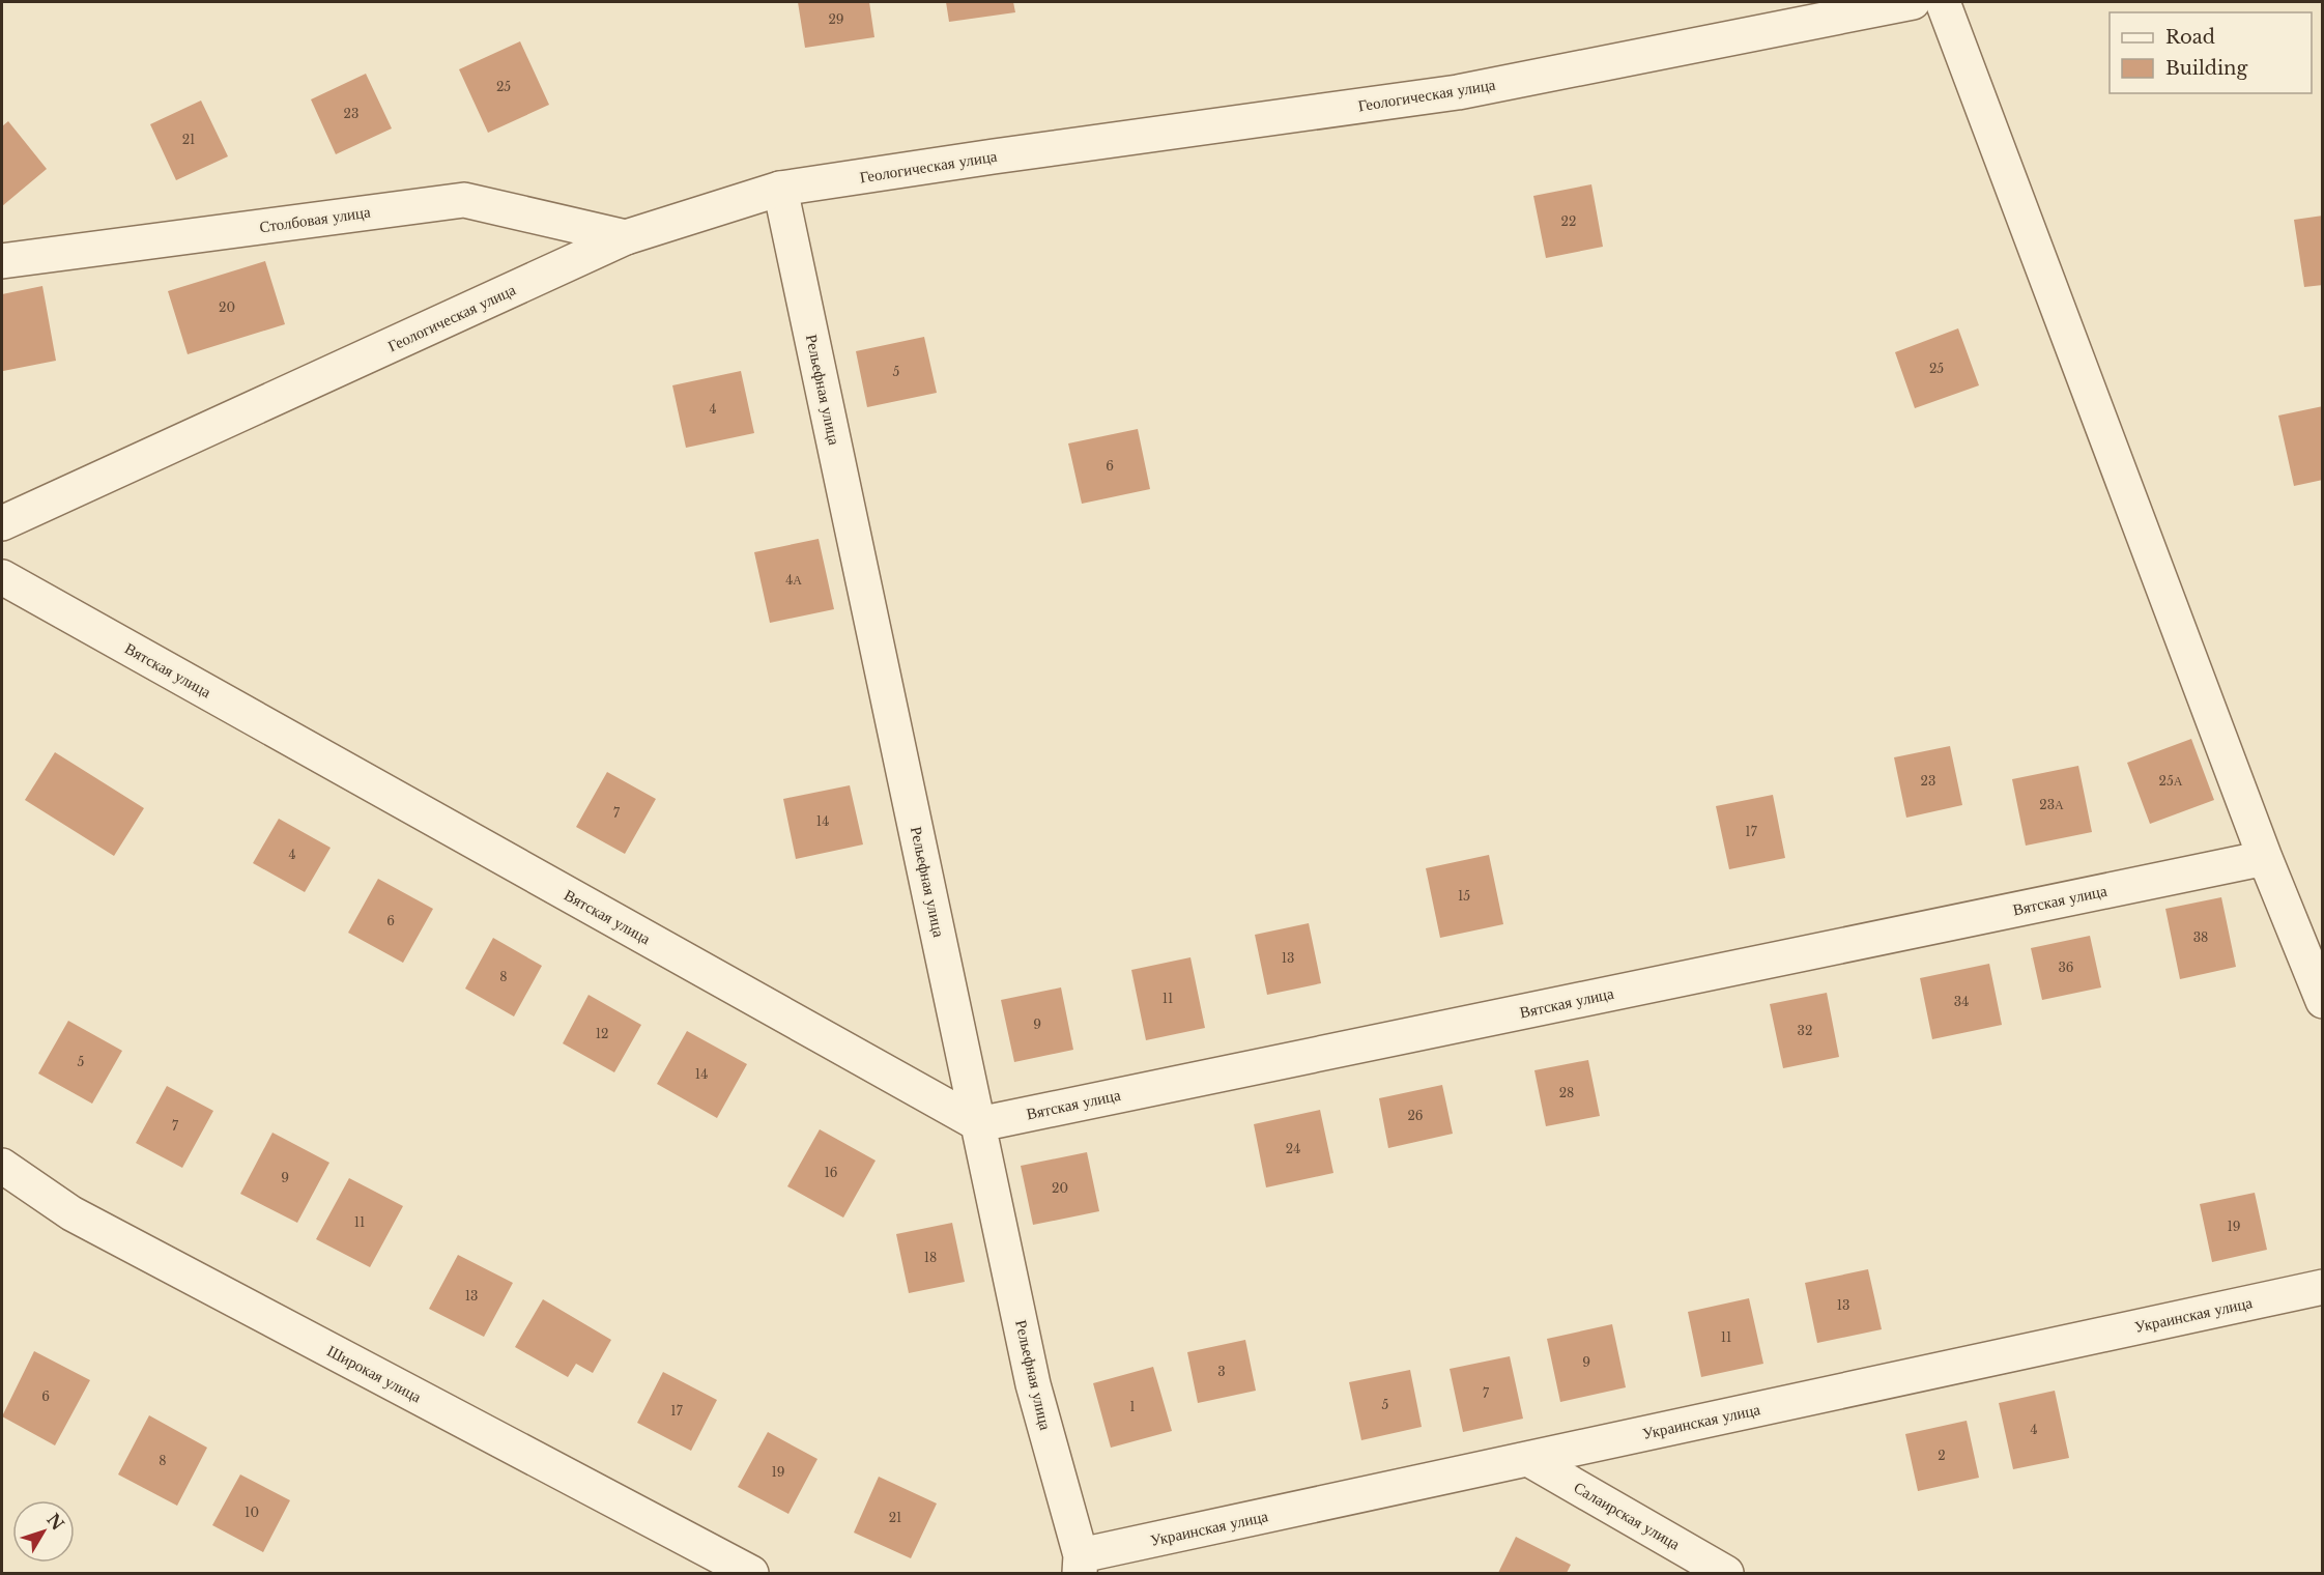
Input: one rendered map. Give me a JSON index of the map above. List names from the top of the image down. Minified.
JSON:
{"streets":{"street":["Геологическая улица","Столбовая улица","Рельефная улица","Вятская улица","Украинская улица","Широкая улица","Салаирская улица"]},"crossings":[["Геологическая улица","Столбовая улица"],["Геологическая улица","Рельефная улица"],["Рельефная улица","Вятская улица"],["Рельефная улица","Украинская улица"],["Украинская улица","Салаирская улица"]],"house_numbers":["29","25","23","21","22","20","25","5","4","6","4А","23","25А","23А","7","14","17","4","15","6","38","13","36","8","11","34","9","32","12","5","14","28","26","7","24","16","9","20","11","19","18","13","13","11","9","3","7","6","5","1","17","4","2","8","19","10","21"],"legend":["Road","Building"],"north":"top right"}
